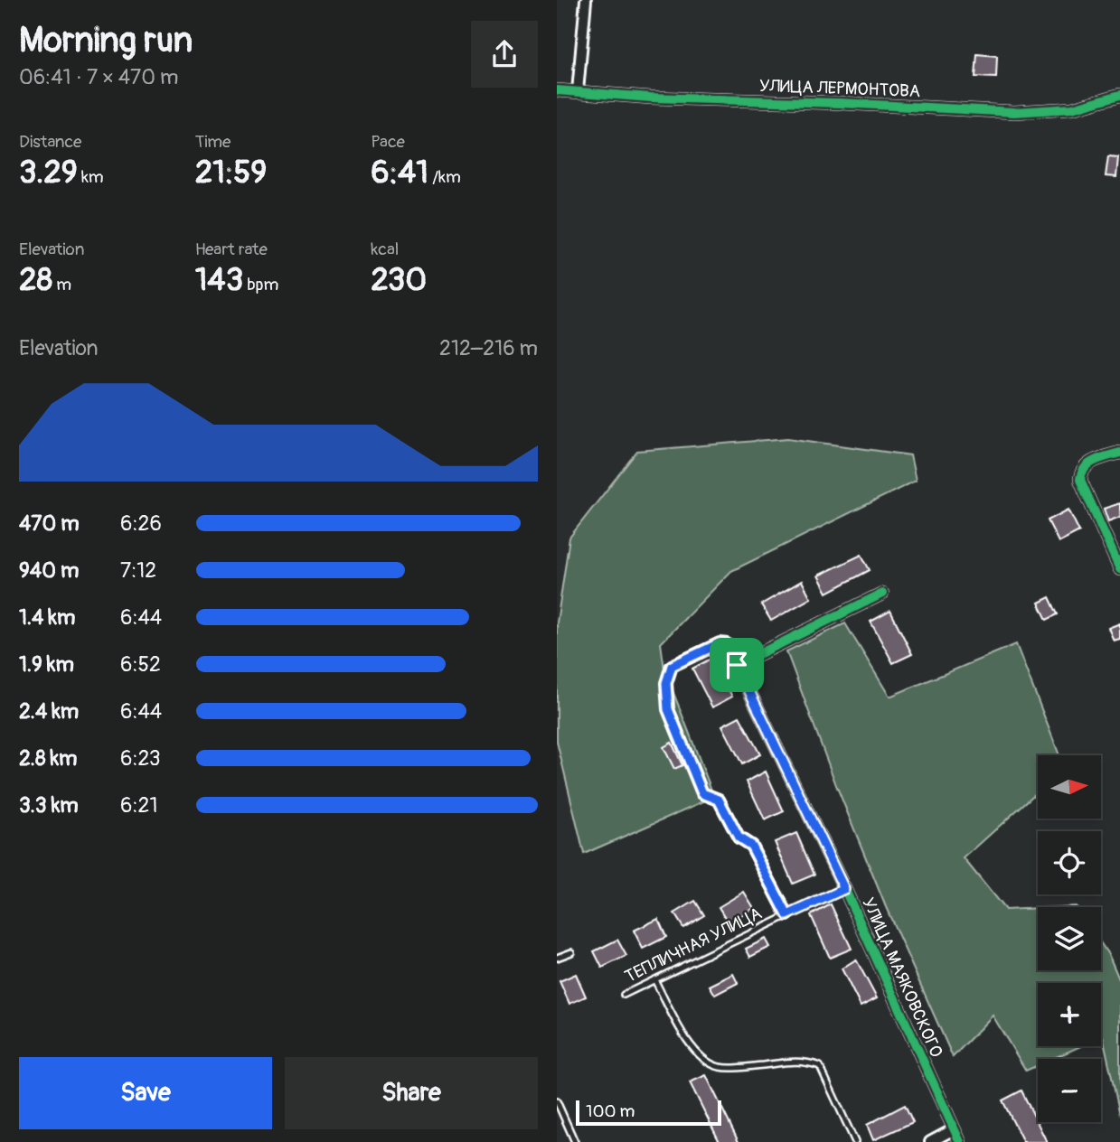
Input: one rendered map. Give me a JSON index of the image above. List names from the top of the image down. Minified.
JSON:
{"streets":{"street":["УЛИЦА ЛЕРМОНТОВА","УЛИЦА МАЯКОВСКОГО"],"lane":["ТЕПЛИЧНАЯ УЛИЦА"]},"crossings":[["ТЕПЛИЧНАЯ УЛИЦА","УЛИЦА МАЯКОВСКОГО"]],"scale_bar":"100 m","north":"right","page":{"heading":["Morning run","06:41 · 7 × 470 m"],"stats":[["Distance","3.29 km"],["Time","21:59"],["Pace","6:41 /km"],["Elevation","28 m"],["Heart rate","143 bpm"],["kcal","230"]],"chart":["Elevation","212–216 m"],"list":[{"name":"470 m","note":"6:26"},{"name":"940 m","note":"7:12"},{"name":"1.4 km","note":"6:44"},{"name":"1.9 km","note":"6:52"},{"name":"2.4 km","note":"6:44"},{"name":"2.8 km","note":"6:23"},{"name":"3.3 km","note":"6:21"}],"map_buttons":["+","−"],"buttons":["Save","Share"],"scale":"100 m"}}
